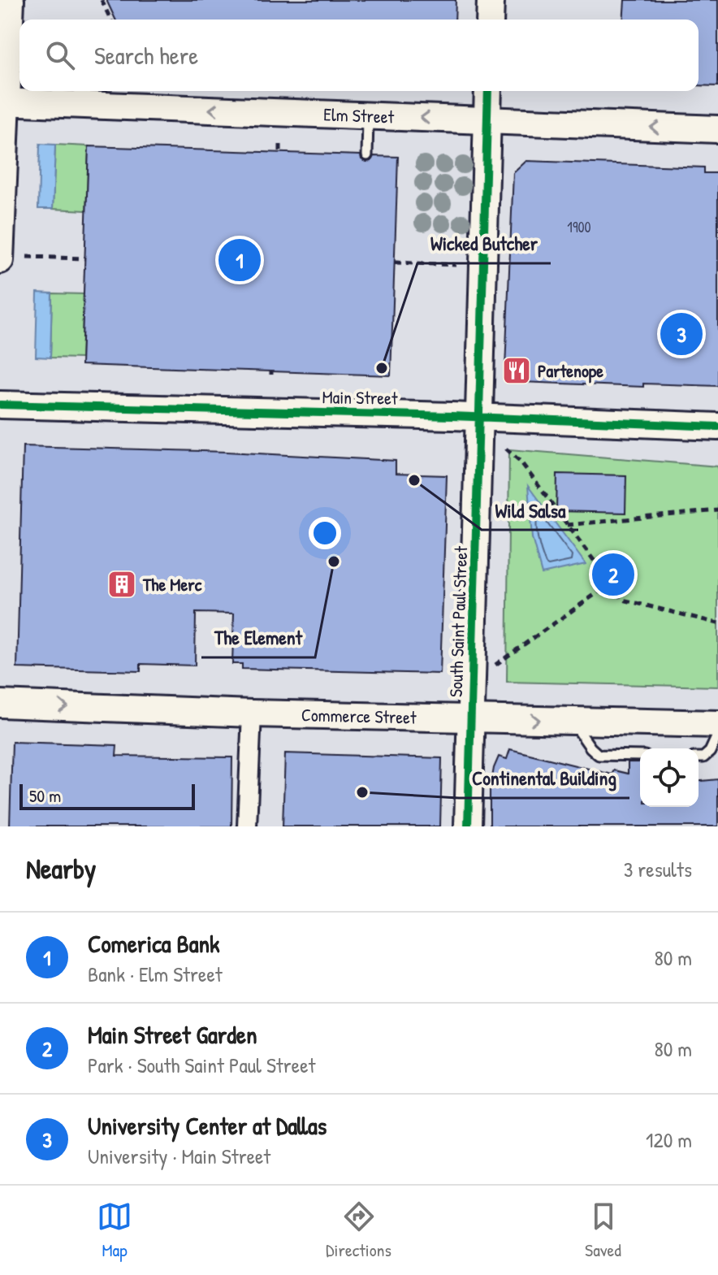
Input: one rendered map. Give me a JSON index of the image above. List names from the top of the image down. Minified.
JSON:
{"streets":{"main road":["Elm Street","Main Street","South Saint Paul Street","Commerce Street"]},"crossings":[["Elm Street","South Saint Paul Street"],["Main Street","South Saint Paul Street"],["South Saint Paul Street","Commerce Street"]],"one_way":["Elm Street","Commerce Street"],"places":{"other":["Wicked Butcher","Wild Salsa","The Element","Continental Building"],"restaurant":["Partenope"],"building":["The Merc"]},"house_numbers":["1900"],"scale_bar":"50 m","page":{"search":"Search here","pins":["1","3","2"],"scale":"50 m","heading":["Nearby","3 results"],"list":[{"mark":"1","name":"Comerica Bank","note":"Bank · Elm Street","value":"80 m"},{"mark":"2","name":"Main Street Garden","note":"Park · South Saint Paul Street","value":"80 m"},{"mark":"3","name":"University Center at Dallas","note":"University · Main Street","value":"120 m"}],"nav":["Map","Directions","Saved"]}}
